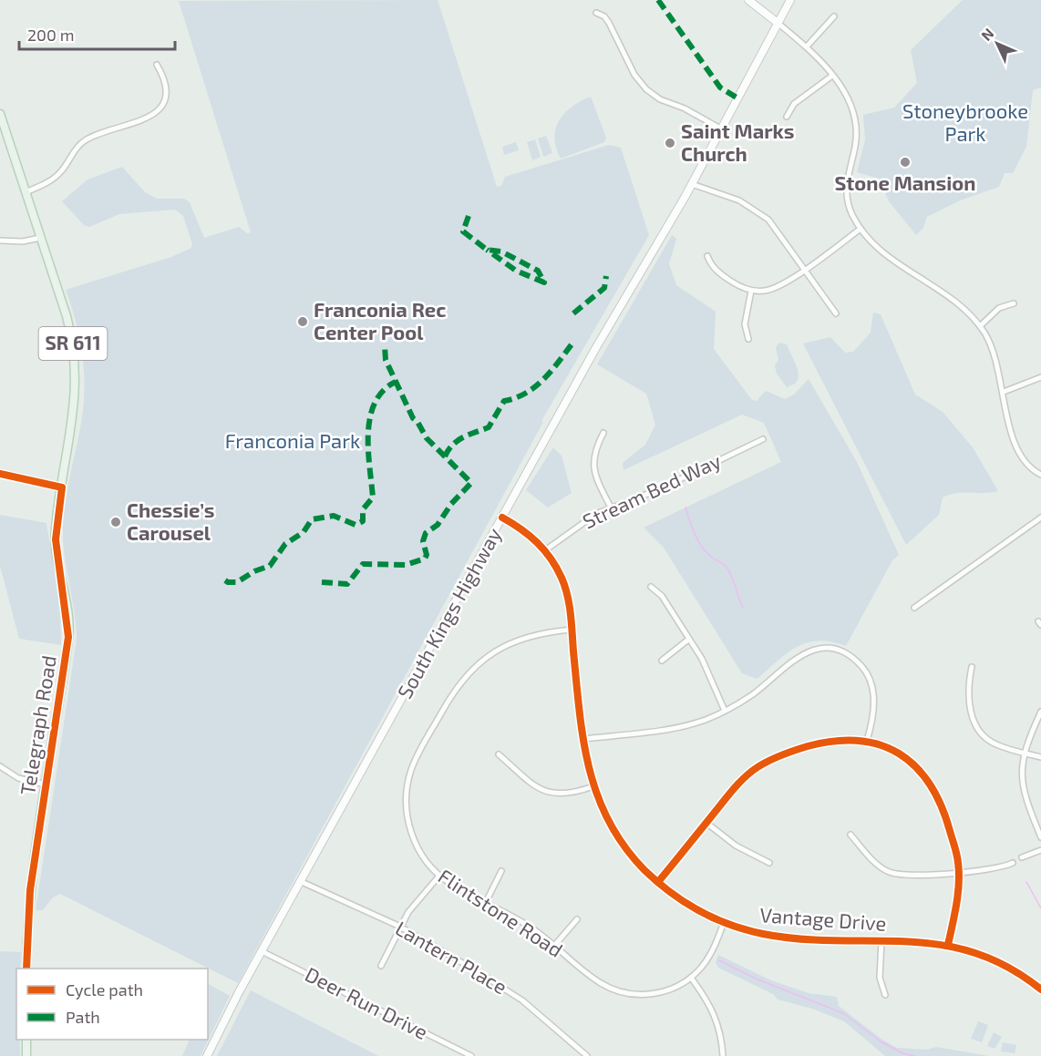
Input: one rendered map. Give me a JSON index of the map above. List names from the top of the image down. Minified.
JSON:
{"streets":{"main road":["SR 611","South Kings Highway","Telegraph Road"],"street":["Stream Bed Way","Flintstone Road","Vantage Drive","Lantern Place","Deer Run Drive"]},"crossings":[["Stream Bed Way","Vantage Drive"],["South Kings Highway","Vantage Drive"],["South Kings Highway","Lantern Place"],["South Kings Highway","Deer Run Drive"],["Flintstone Road","Vantage Drive"]],"parks":["Stoneybrooke Park","Franconia Park"],"places":["Saint Marks Church","Stone Mansion","Franconia Rec Center Pool","Chessie’s Carousel"],"legend":["Cycle path","Path"],"scale_bar":"200 m","north":"top left"}
